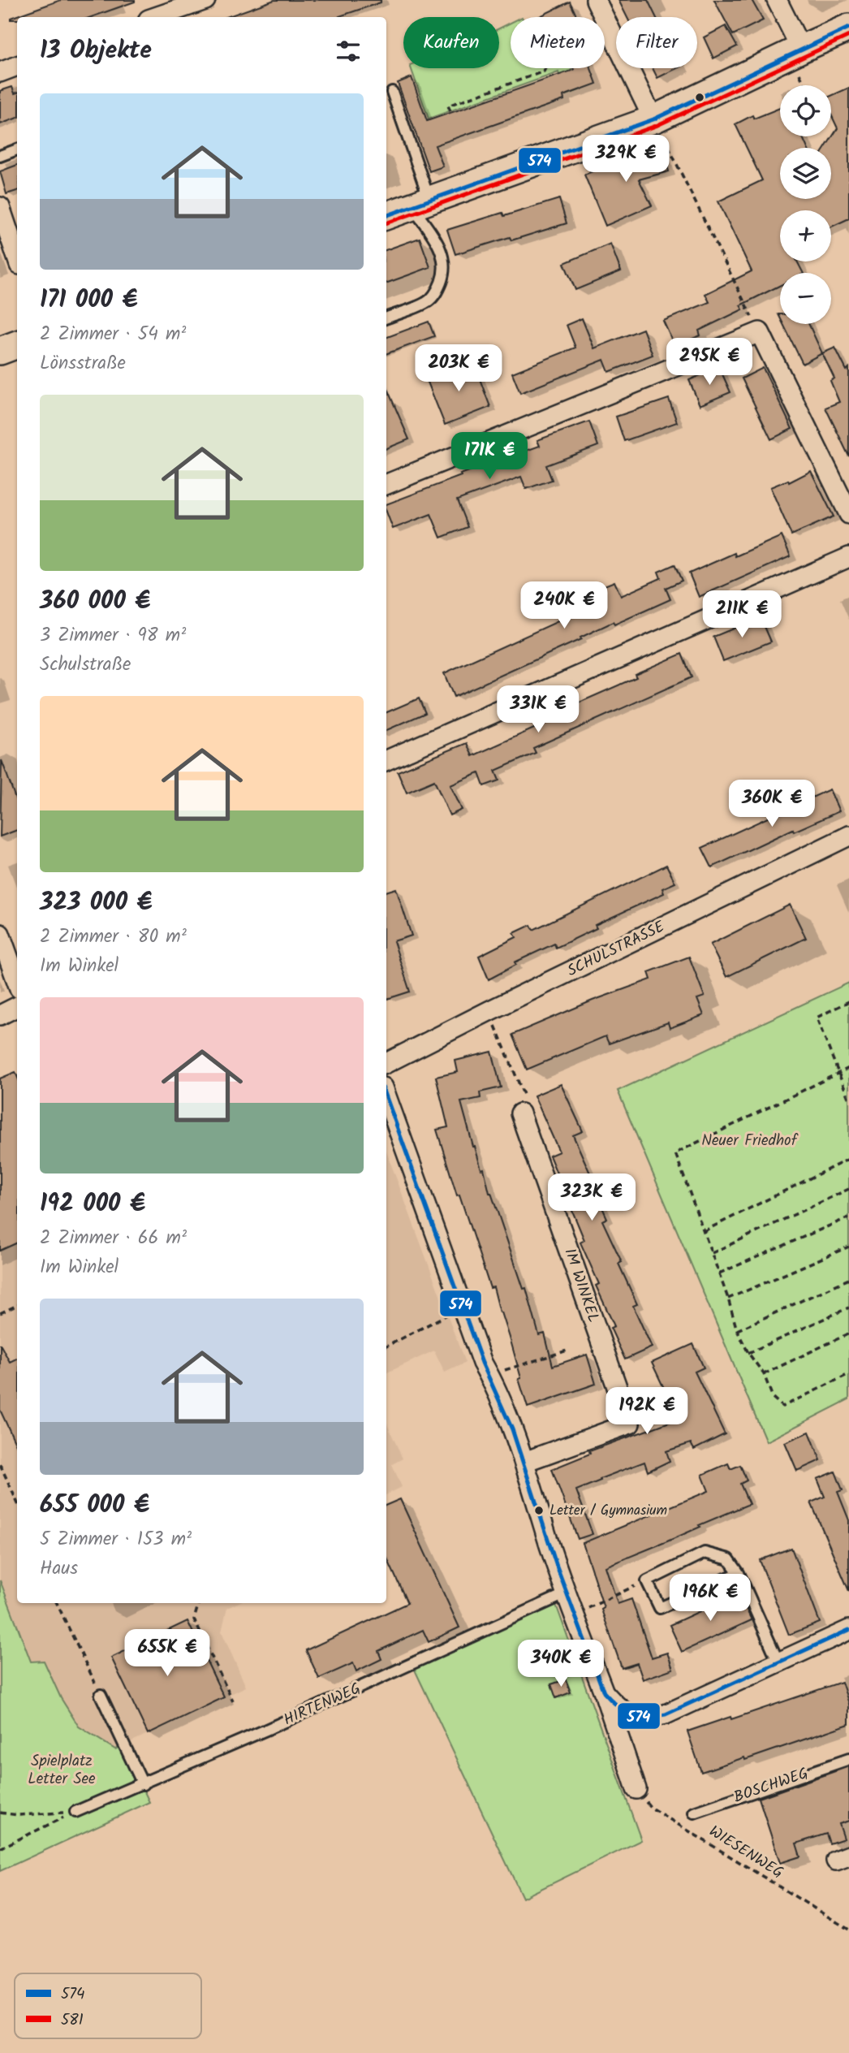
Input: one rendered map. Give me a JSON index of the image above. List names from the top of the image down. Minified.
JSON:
{"streets":{"street":["SCHULSTRASSE","IM WINKEL"],"lane":["HIRTENWEG","BOSCHWEG"],"path":["WIESENWEG"]},"parks":["Neuer Friedhof","Spielplatz Letter See"],"places":["Letter / Gymnasium"],"lines":["transit line 574","transit line 581"],"legend":["574","581"],"page":{"chip":["Kaufen","Mieten","Filter"],"heading":"13 Objekte","map_buttons":["+","−"],"list":[{"name":"171 000 €","note":"2 Zimmer · 54 m² · Lönsstraße"},{"name":"360 000 €","note":"3 Zimmer · 98 m² · Schulstraße"},{"name":"323 000 €","note":"2 Zimmer · 80 m² · Im Winkel"},{"name":"192 000 €","note":"2 Zimmer · 66 m² · Im Winkel"},{"name":"655 000 €","note":"5 Zimmer · 153 m² · Haus"}],"price":["329K €","295K €","203K €","171K €","240K €","211K €","331K €","360K €","323K €","192K €","196K €","655K €","340K €"]}}
